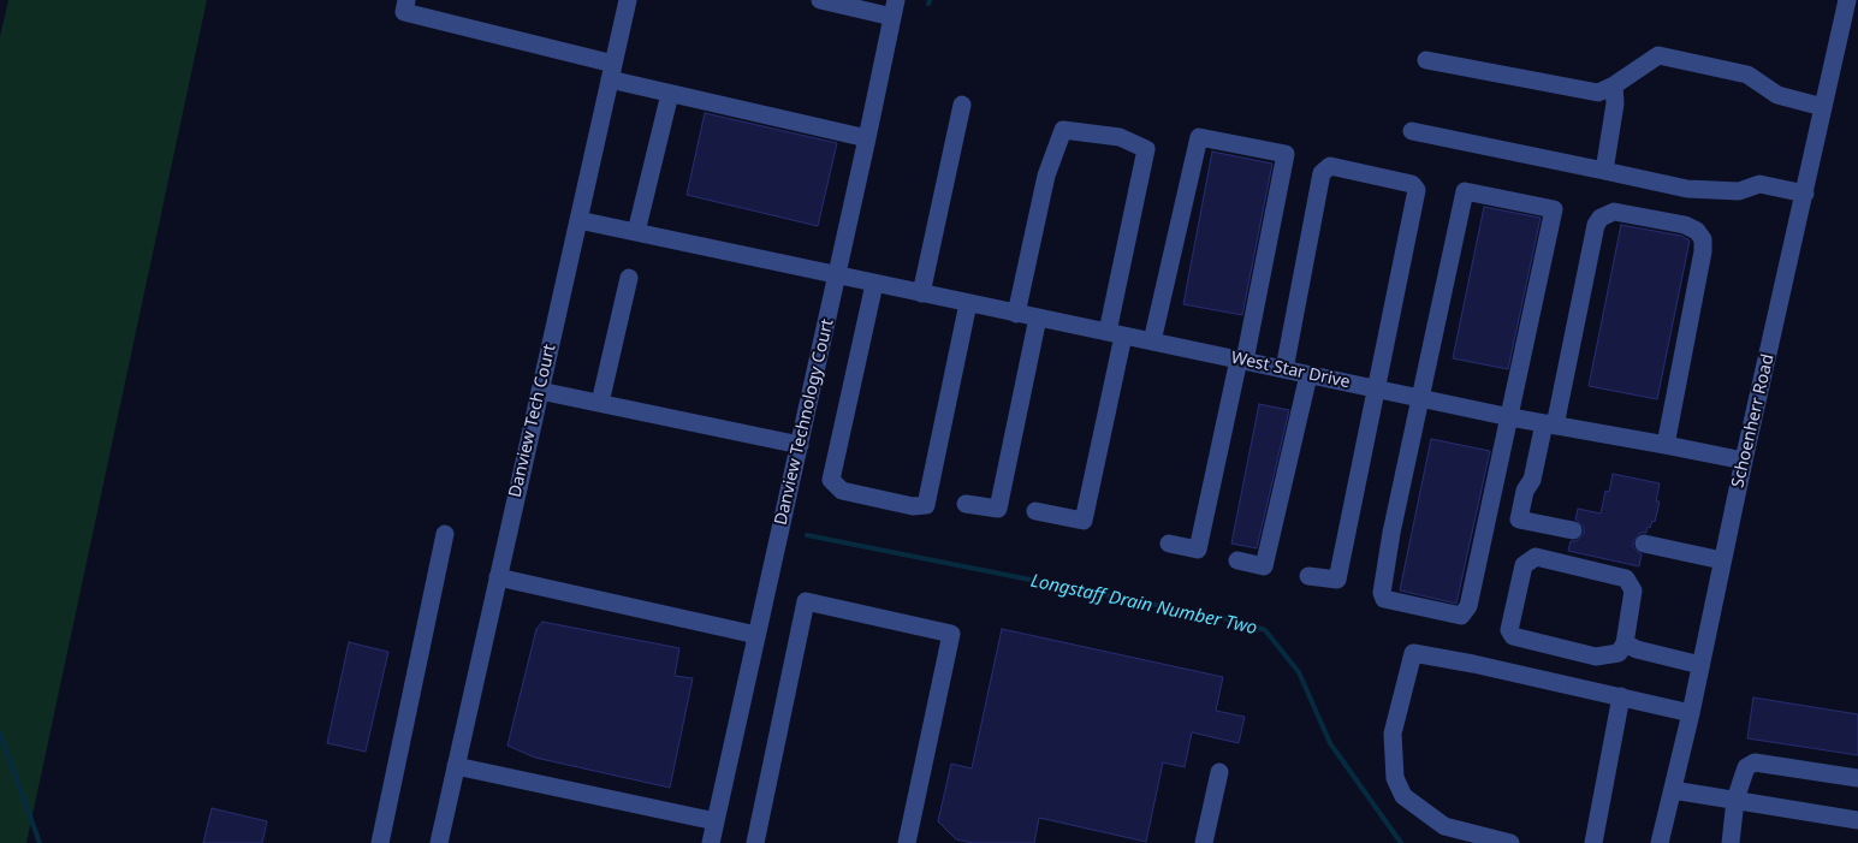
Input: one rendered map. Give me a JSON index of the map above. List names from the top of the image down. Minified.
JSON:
{"streets":{"street":["West Star Drive","Danview Tech Court","Schoenherr Road","Danview Technology Court"]},"crossings":[["West Star Drive","Danview Tech Court"],["West Star Drive","Schoenherr Road"],["West Star Drive","Danview Technology Court"]],"water":["Longstaff Drain Number Two"]}
